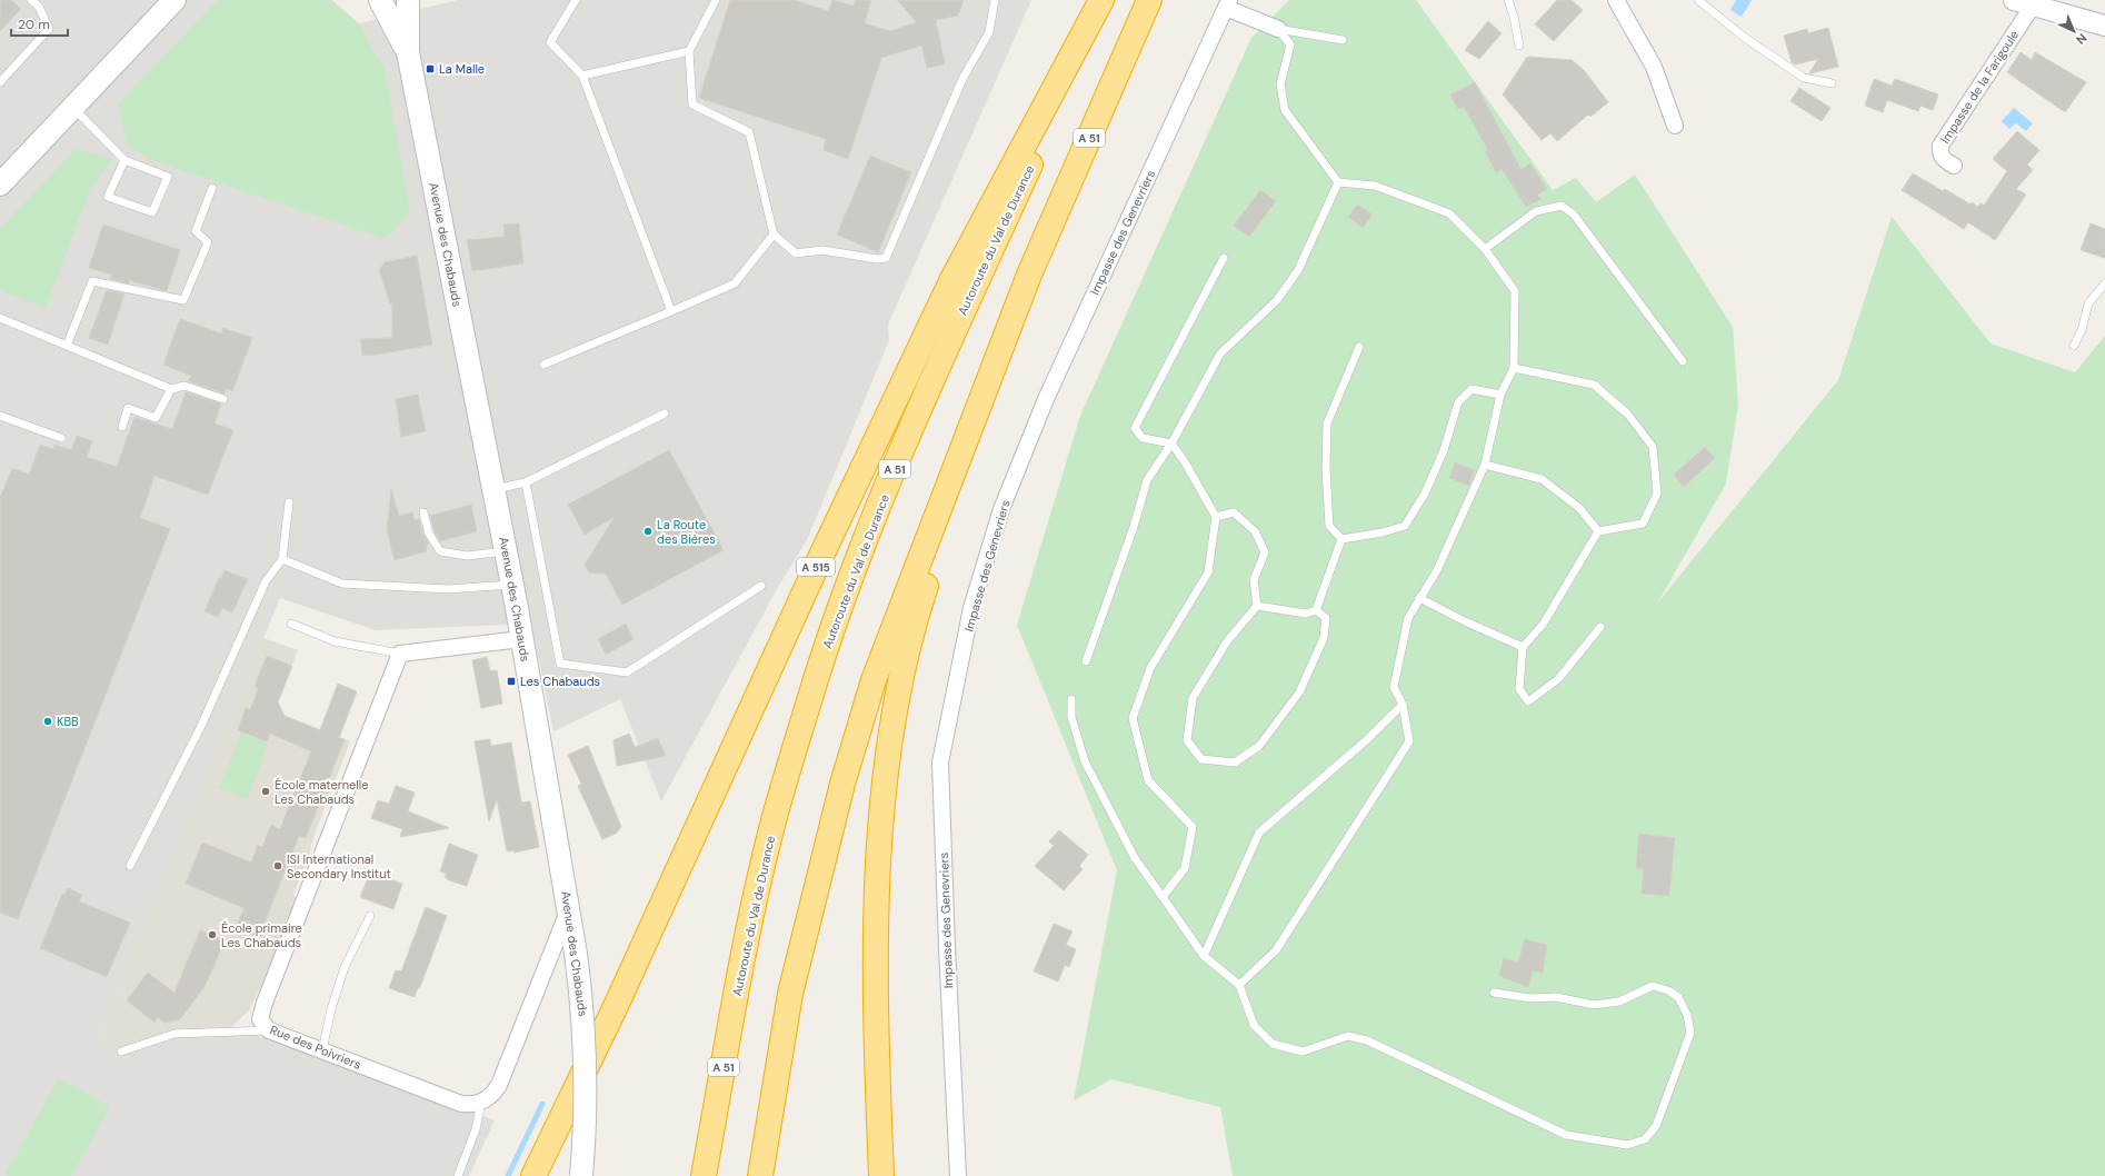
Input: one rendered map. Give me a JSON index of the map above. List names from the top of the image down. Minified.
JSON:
{"streets":{"highway":["A 51","Autoroute du Val de Durance","A 515"],"main road":["Avenue des Chabauds"],"street":["Impasse de la Farigoule","Impasse des Genevriers","Rue des Poivriers"]},"places":{"transit":["La Malle","Les Chabauds"],"other":["La Route des Bières","KBB","École maternelle Les Chabauds","ISI International Secondary Institut","École primaire Les Chabauds"]},"scale_bar":"20 m","north":"bottom right"}
